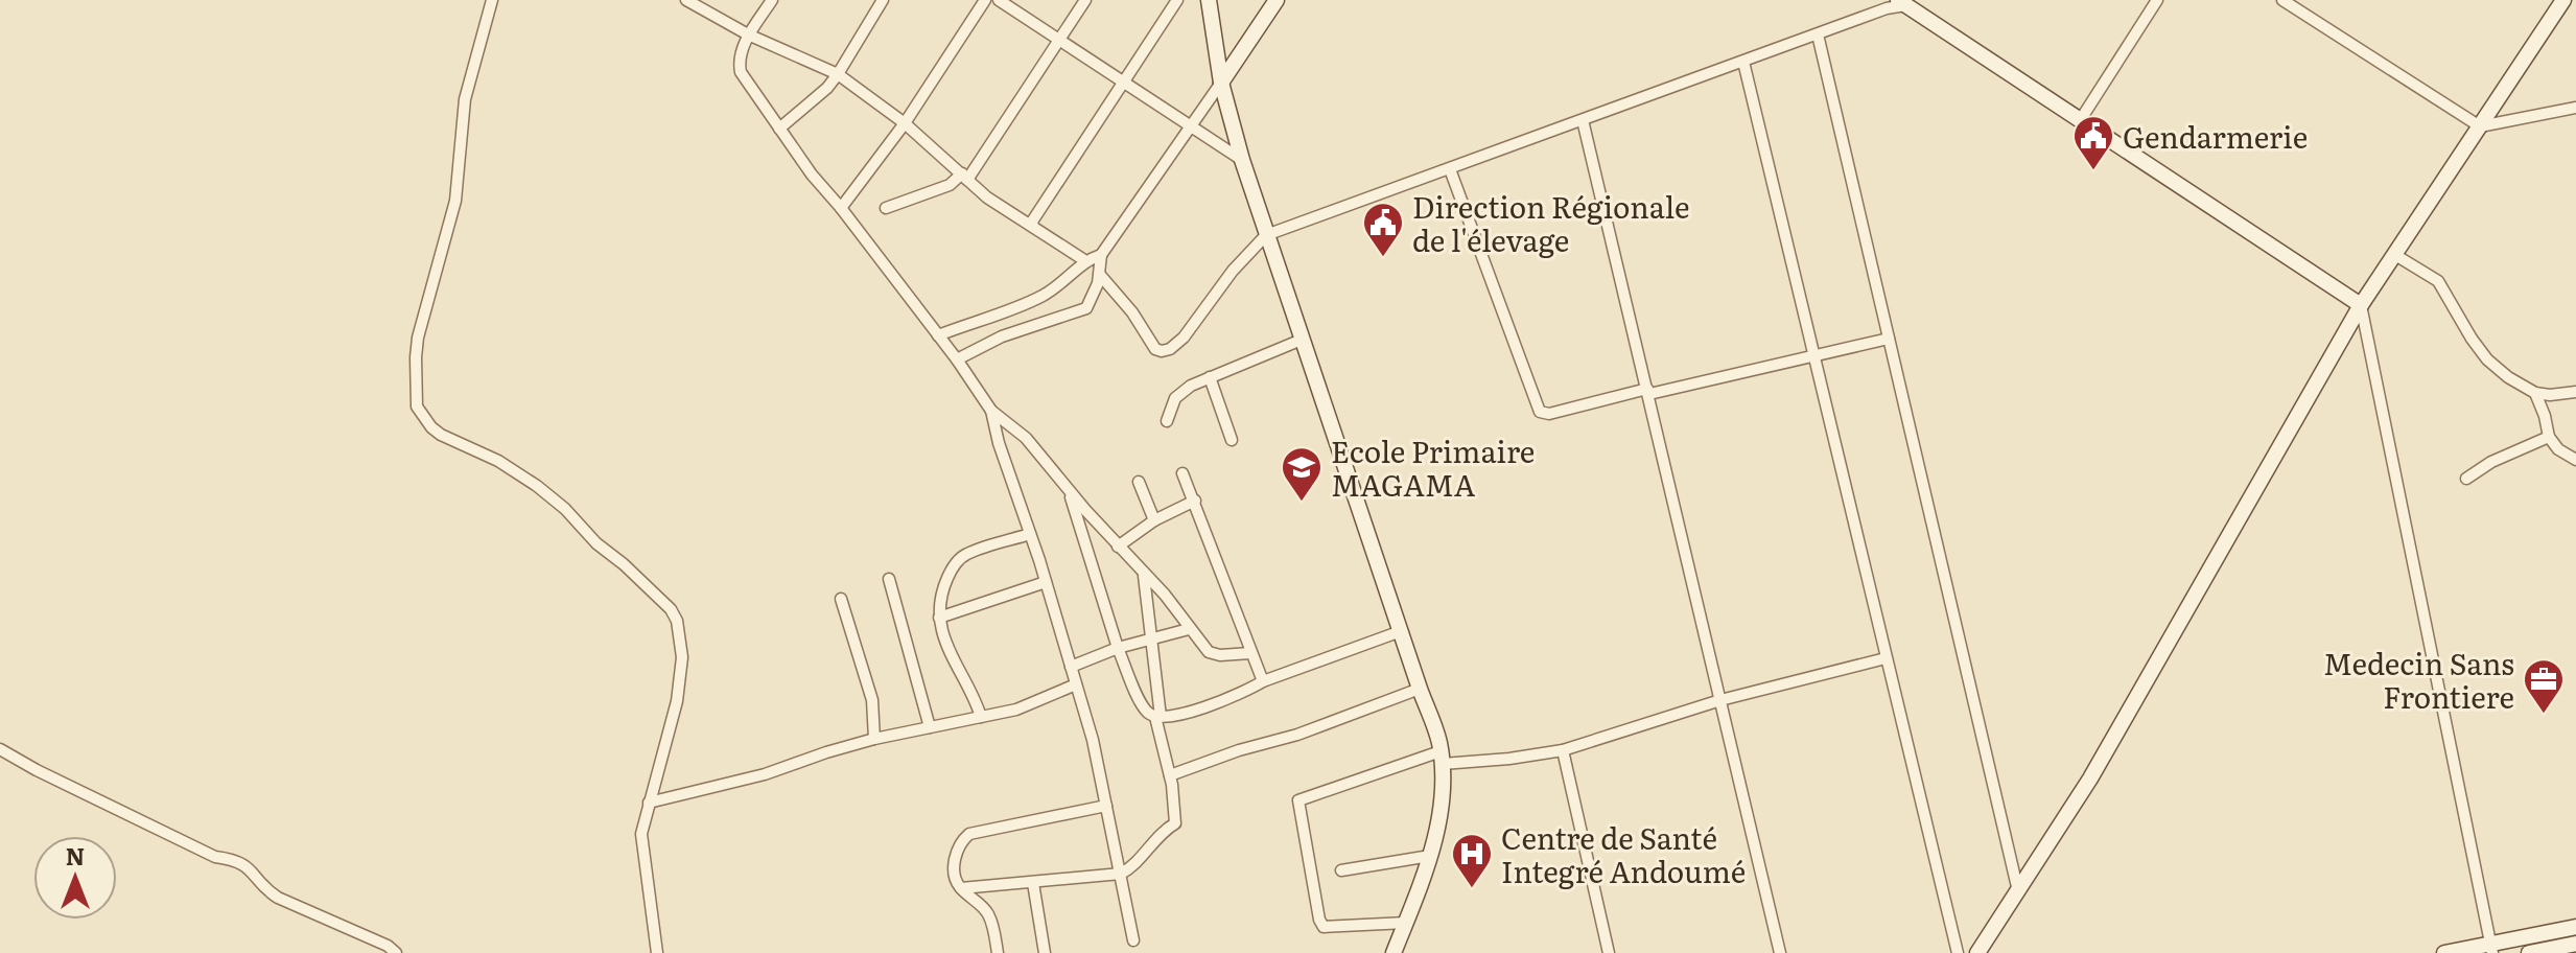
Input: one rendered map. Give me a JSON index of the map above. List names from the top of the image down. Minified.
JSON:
{"places":{"public building":["Gendarmerie","Direction Régionale de l'élevage"],"school or university":["Ecole Primaire MAGAMA"],"office":["Medecin Sans Frontiere"],"hospital":["Centre de Santé Integré Andoumé"]},"north":"top"}
